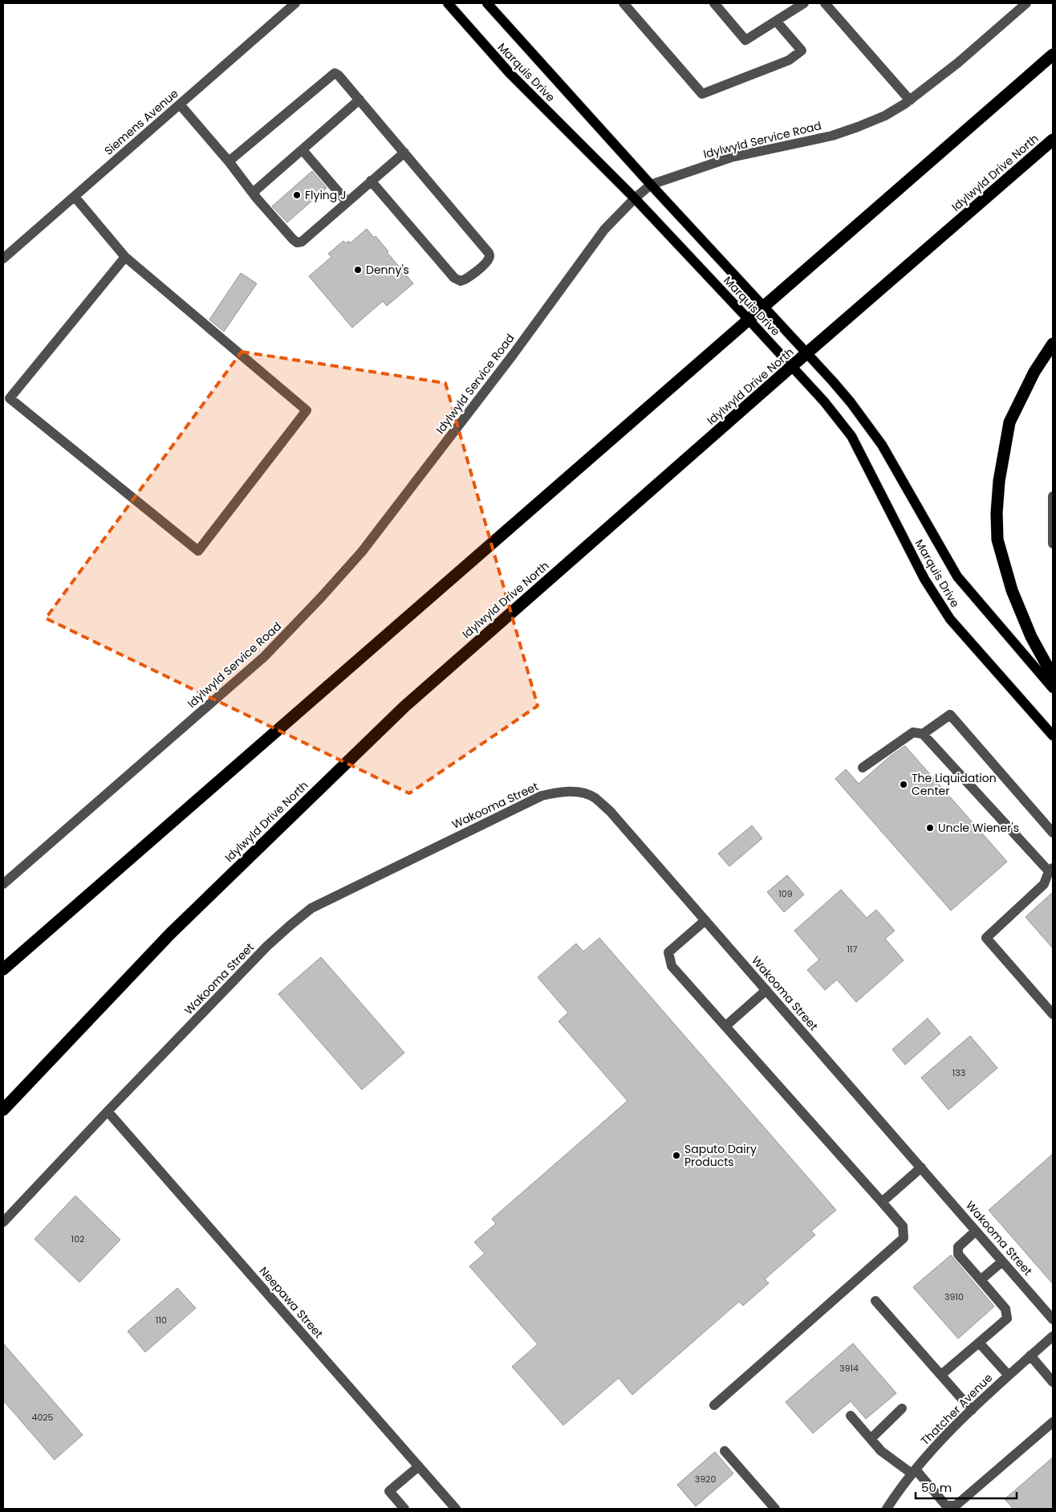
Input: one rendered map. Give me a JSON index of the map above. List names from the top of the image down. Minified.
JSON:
{"streets":{"highway":["Idylwyld Drive North"],"main road":["Marquis Drive"],"street":["Siemens Avenue","Idylwyld Service Road","Wakooma Street","Neepawa Street","Thatcher Avenue"]},"crossings":[["Marquis Drive","Idylwyld Service Road"],["Marquis Drive","Idylwyld Drive North"],["Wakooma Street","Neepawa Street"]],"places":["Flying J","Denny's","The Liquidation Center","Uncle Wiener's","Saputo Dairy Products"],"house_numbers":["109","117","133","102","3910","110","3914","4025","3920"],"scale_bar":"50 m"}
